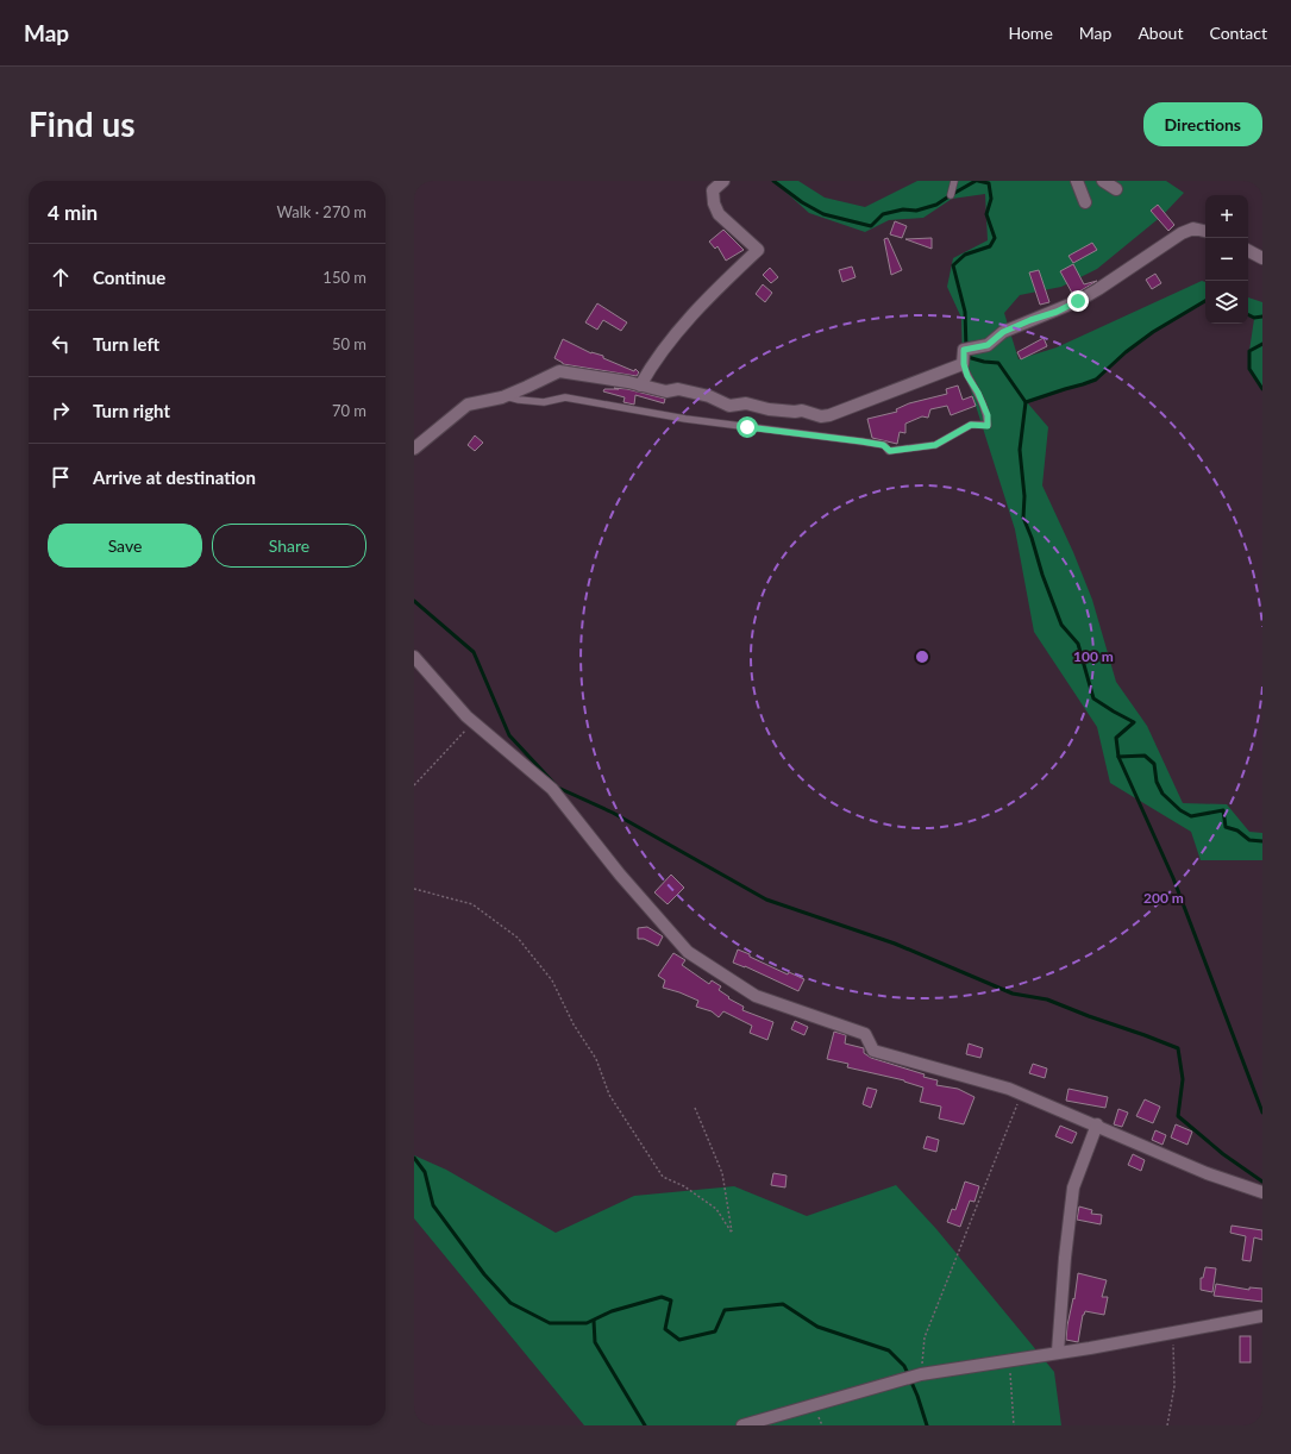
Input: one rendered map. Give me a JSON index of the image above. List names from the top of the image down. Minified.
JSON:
{"page":{"header":"Map","nav":["Home","Map","About","Contact"],"buttons":["Directions",["Save","Share"]],"title":"Find us","heading":["4 min","Walk · 270 m"],"map_buttons":["+","−"],"list":[["Continue","150 m"],["Turn left","50 m"],["Turn right","70 m"],"Arrive at destination"]},"rings":["100 m","200 m"]}
